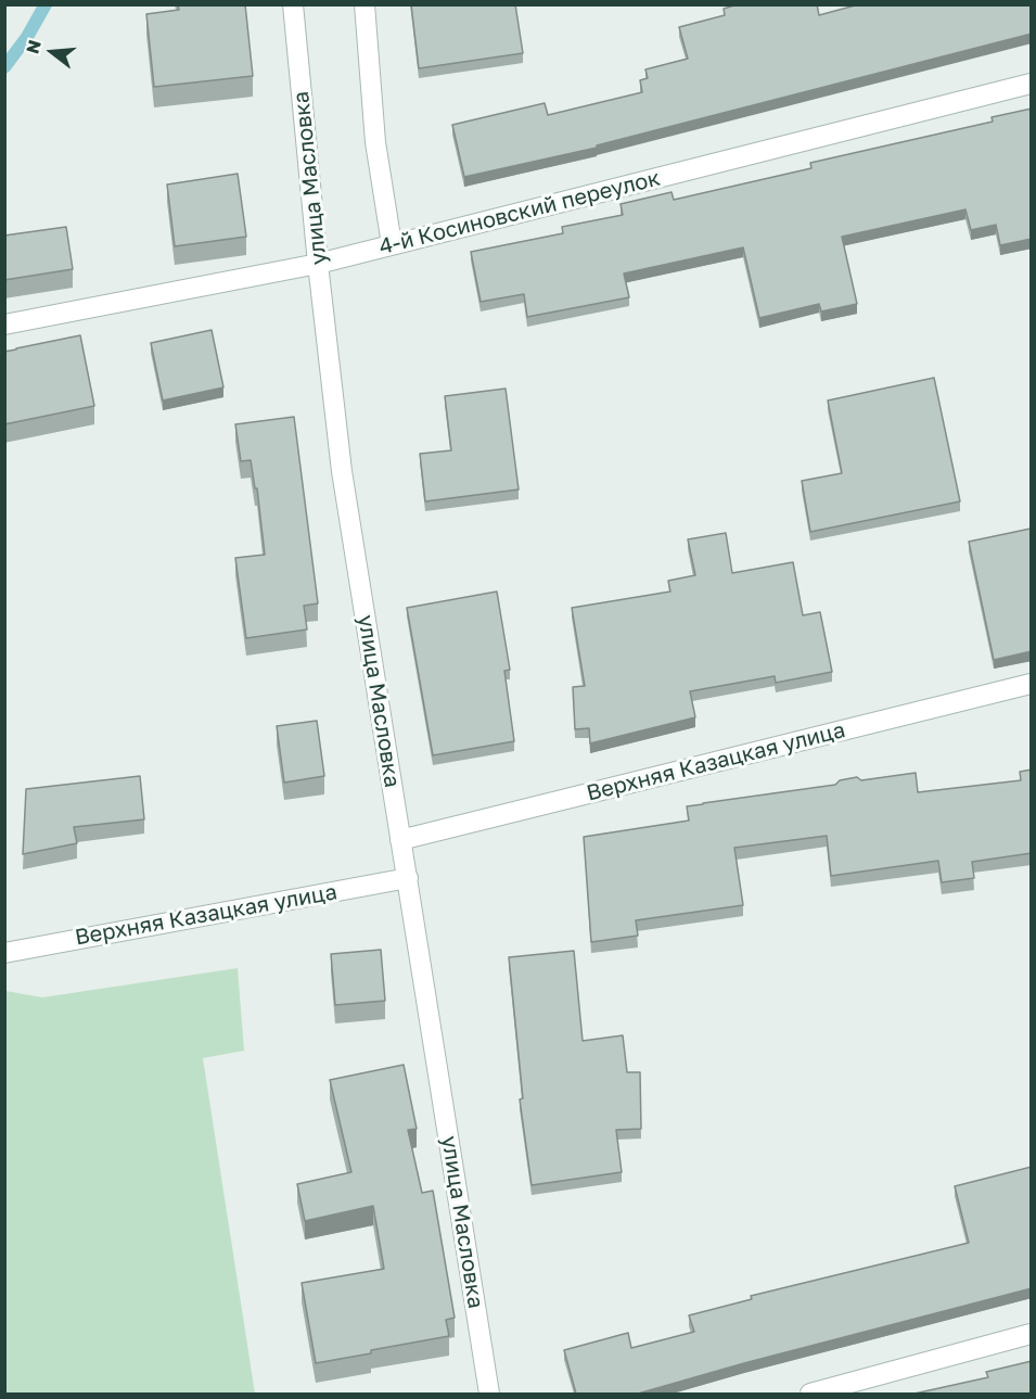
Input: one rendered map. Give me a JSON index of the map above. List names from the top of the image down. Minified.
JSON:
{"streets":{"street":["улица Масловка","4-й Косиновский переулок","Верхняя Казацкая улица"]},"crossings":[["улица Масловка","4-й Косиновский переулок"],["улица Масловка","Верхняя Казацкая улица"]],"north":"left"}
